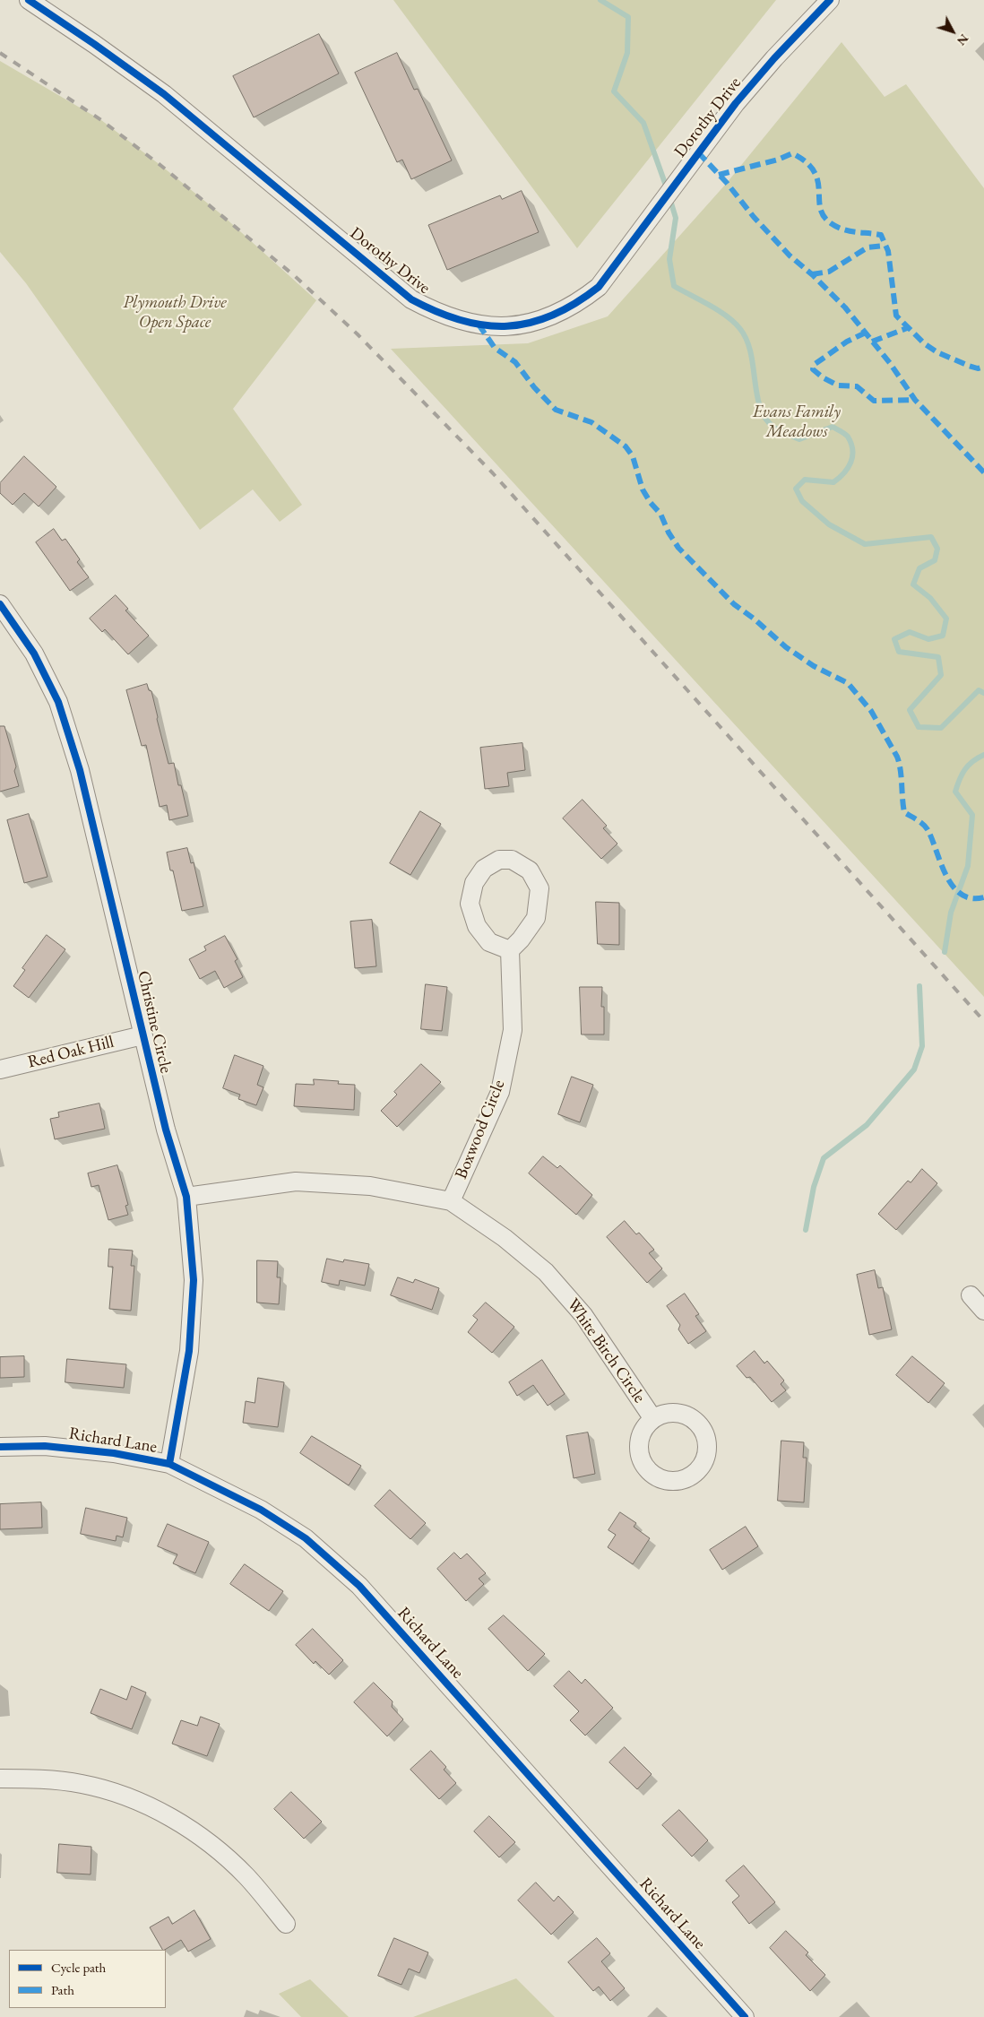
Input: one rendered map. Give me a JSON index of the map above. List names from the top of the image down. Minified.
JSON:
{"streets":{"street":["Dorothy Drive","Christine Circle","Red Oak Hill","Boxwood Circle","White Birch Circle","Richard Lane"]},"crossings":[["Christine Circle","Red Oak Hill"],["Christine Circle","White Birch Circle"],["Christine Circle","Richard Lane"],["Boxwood Circle","White Birch Circle"]],"parks":["Plymouth Drive Open Space","Evans Family Meadows"],"legend":["Cycle path","Path"],"north":"bottom right"}
